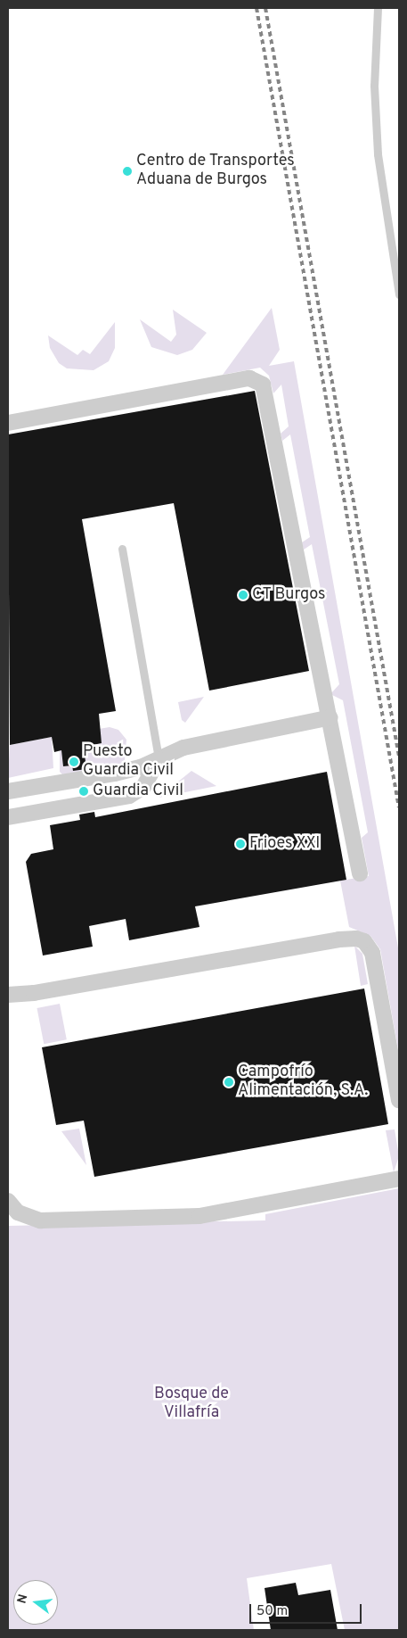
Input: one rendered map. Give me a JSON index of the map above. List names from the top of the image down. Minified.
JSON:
{"parks":["Bosque de Villafría"],"places":["Centro de Transportes Aduana de Burgos","CT Burgos","Puesto Guardia Civil","Guardia Civil","Frioes XXI","Campofrío Alimentación, S.A."],"scale_bar":"50 m","north":"left"}
